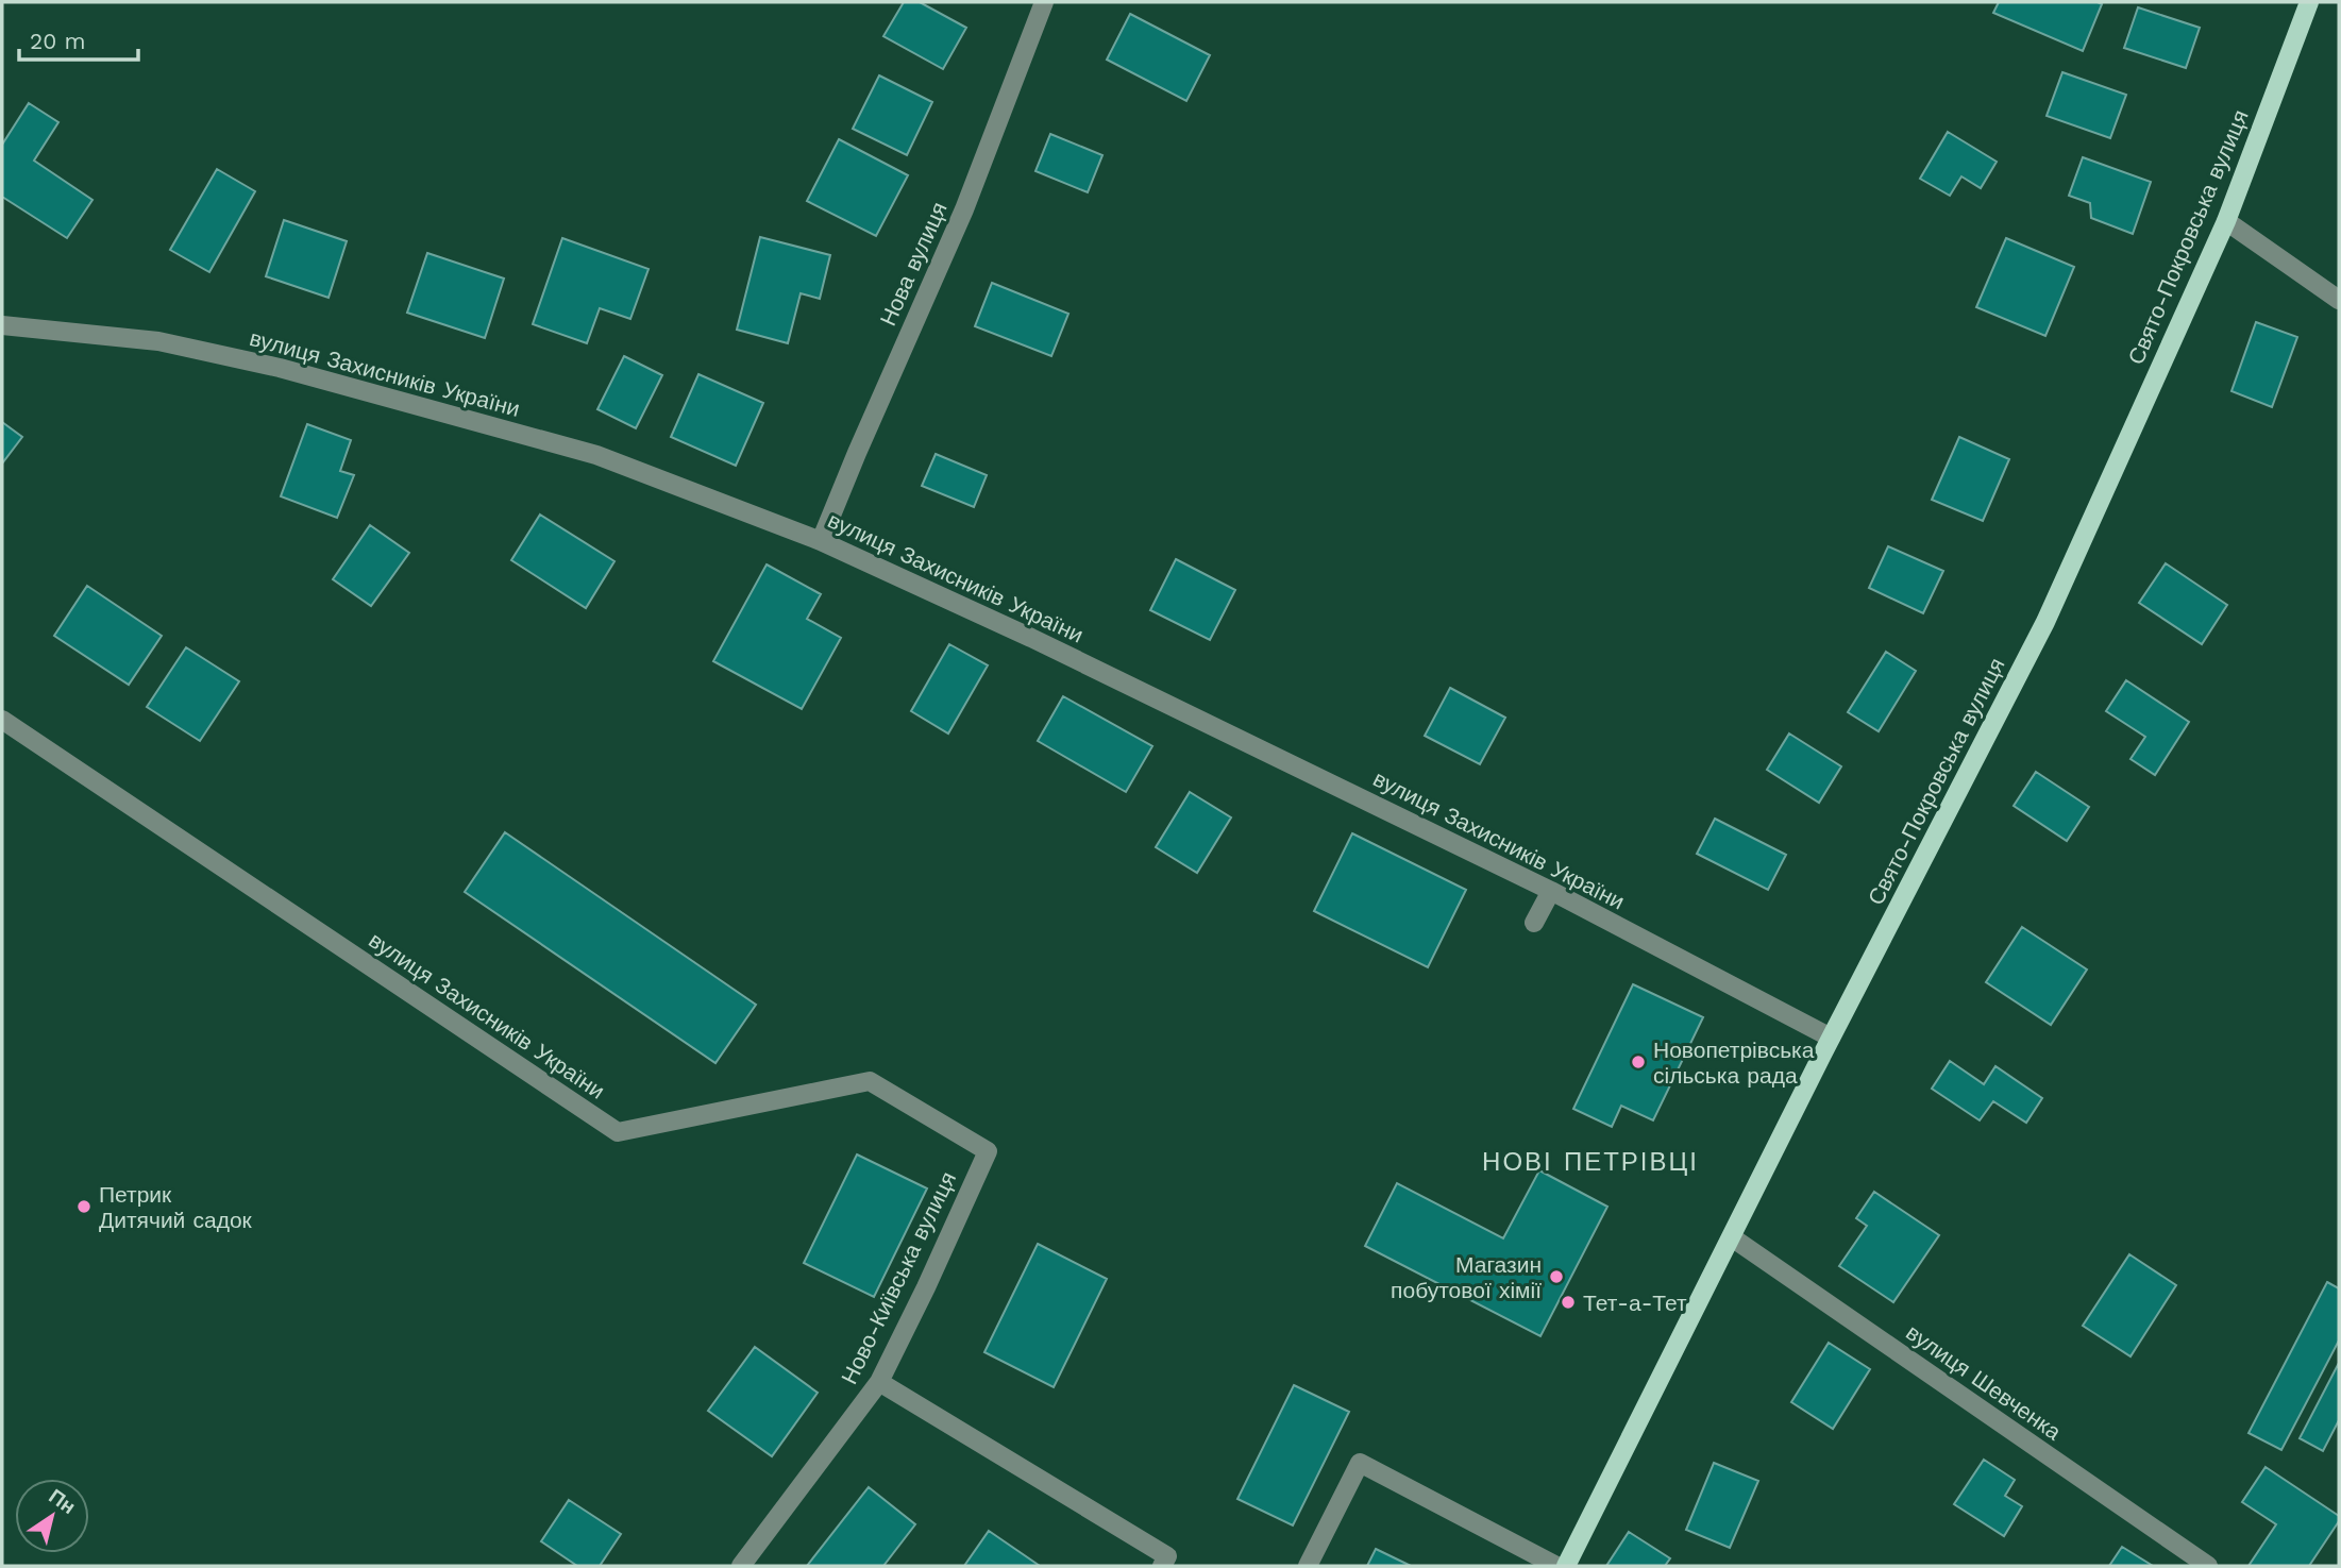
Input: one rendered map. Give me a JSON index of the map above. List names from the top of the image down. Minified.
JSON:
{"streets":{"main road":["Свято-Покровська вулиця"],"street":["Нова вулиця","вулиця Захисників України","Ново-Київська вулиця","вулиця Шевченка"]},"crossings":[["Свято-Покровська вулиця","вулиця Захисників України"],["Свято-Покровська вулиця","вулиця Шевченка"],["Нова вулиця","вулиця Захисників України"],["вулиця Захисників України","Ново-Київська вулиця"]],"districts":["НОВІ ПЕТРІВЦІ"],"places":["Новопетрівська сільська рада","Петрик Дитячий садок","Магазин побутової хімії","Тет-а-Тет"],"scale_bar":"20 m","north":"top right"}
